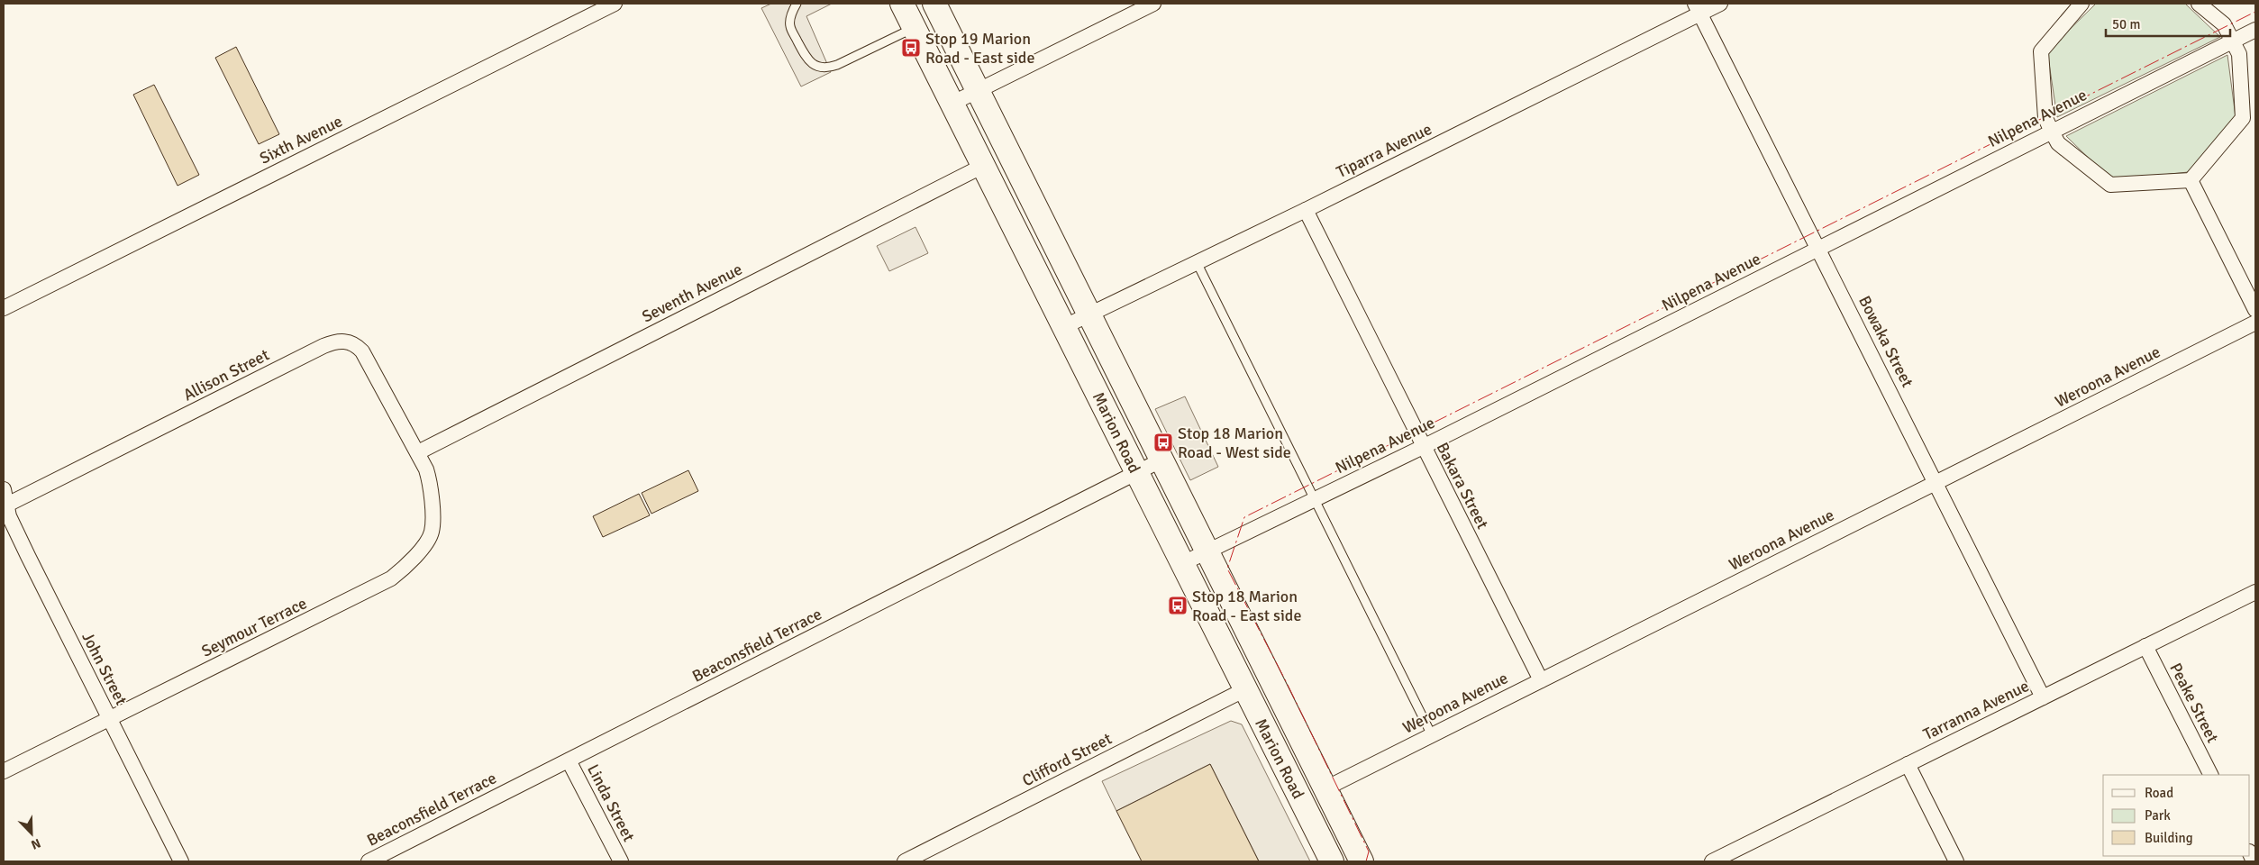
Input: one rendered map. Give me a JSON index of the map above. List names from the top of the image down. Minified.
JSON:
{"streets":{"main road":["Marion Road"],"street":["Nilpena Avenue","Sixth Avenue","Tiparra Avenue","Seventh Avenue","Bowaka Street","Allison Street","Weroona Avenue","Bakara Street","Seymour Terrace","Beaconsfield Terrace","John Street","Peake Street","Tarranna Avenue","Clifford Street","Linda Street"]},"crossings":[["Nilpena Avenue","Bowaka Street"],["Nilpena Avenue","Marion Road"],["Nilpena Avenue","Bakara Street"],["Tiparra Avenue","Bowaka Street"],["Tiparra Avenue","Marion Road"],["Tiparra Avenue","Bakara Street"],["Seventh Avenue","Allison Street"],["Seventh Avenue","Marion Road"],["Seventh Avenue","Seymour Terrace"],["Bowaka Street","Weroona Avenue"],["Bowaka Street","Tarranna Avenue"],["Allison Street","Seymour Terrace"],["Allison Street","John Street"],["Weroona Avenue","Marion Road"],["Weroona Avenue","Bakara Street"],["Marion Road","Beaconsfield Terrace"],["Marion Road","Clifford Street"],["Seymour Terrace","John Street"],["Beaconsfield Terrace","Linda Street"],["Peake Street","Tarranna Avenue"]],"places":{"bus stop":["Stop 19 Marion Road - East side","Stop 18 Marion Road - West side","Stop 18 Marion Road - East side"]},"legend":["Road","Park","Building"],"scale_bar":"50 m","north":"bottom right"}
